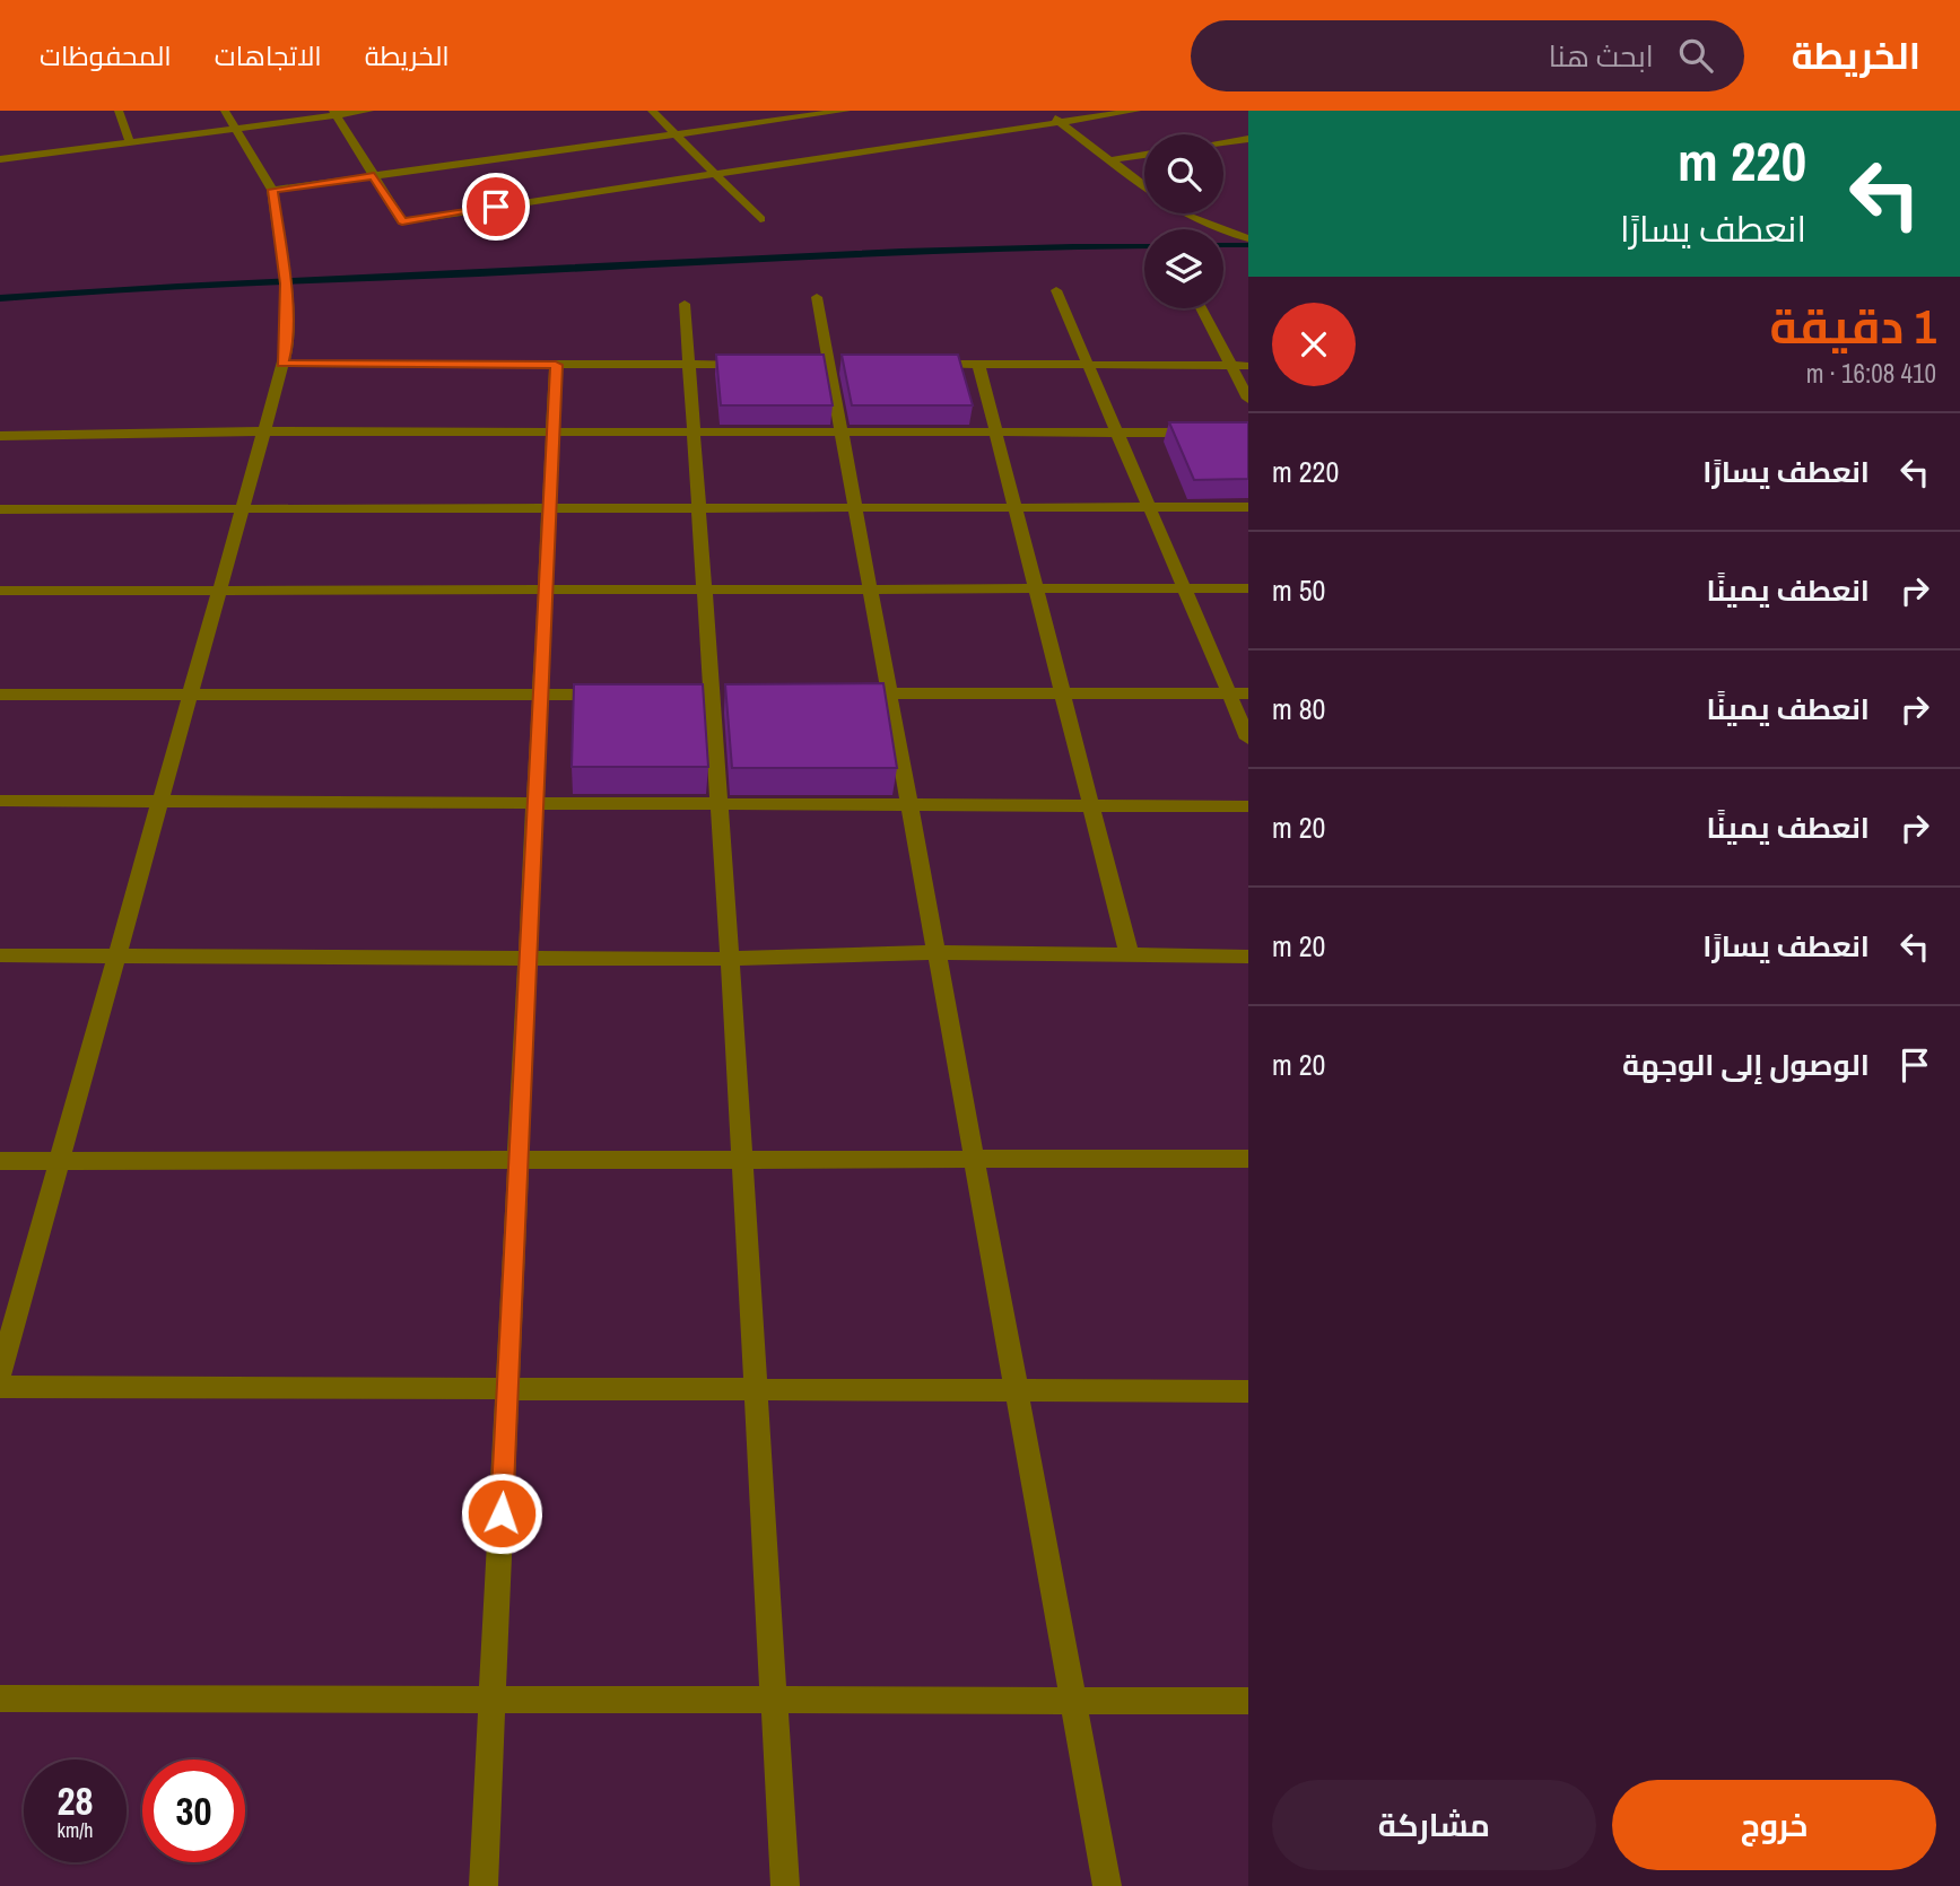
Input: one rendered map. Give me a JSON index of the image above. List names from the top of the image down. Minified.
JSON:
{"page":{"header":"الخريطة","search":"ابحث هنا","nav":["الخريطة","الاتجاهات","المحفوظات"],"turn":["220 m","انعطف يسارًا"],"heading":["1 دقيقة","410 m · 16:08"],"list":[{"name":"انعطف يسارًا","value":"220 m"},{"name":"انعطف يمينًا","value":"50 m"},{"name":"انعطف يمينًا","value":"80 m"},{"name":"انعطف يمينًا","value":"20 m"},{"name":"انعطف يسارًا","value":"20 m"},{"name":"الوصول إلى الوجهة","value":"20 m"}],"speed":"28 km/h","limit":"30","buttons":["خروج","مشاركة"]}}
